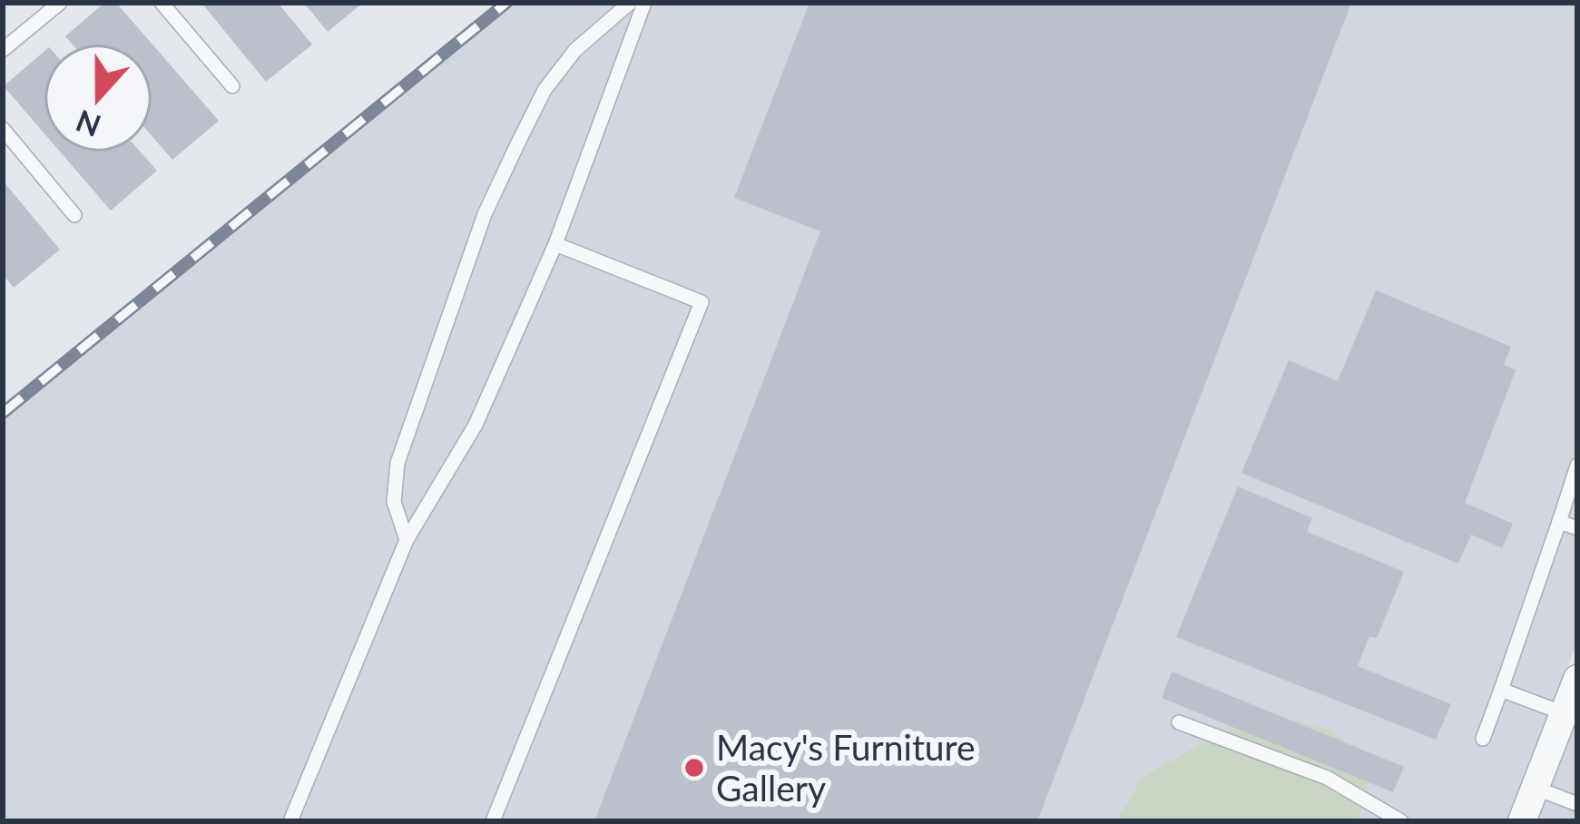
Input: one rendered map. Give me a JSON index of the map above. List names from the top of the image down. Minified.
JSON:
{"places":["Macy's Furniture Gallery"],"north":"bottom"}
